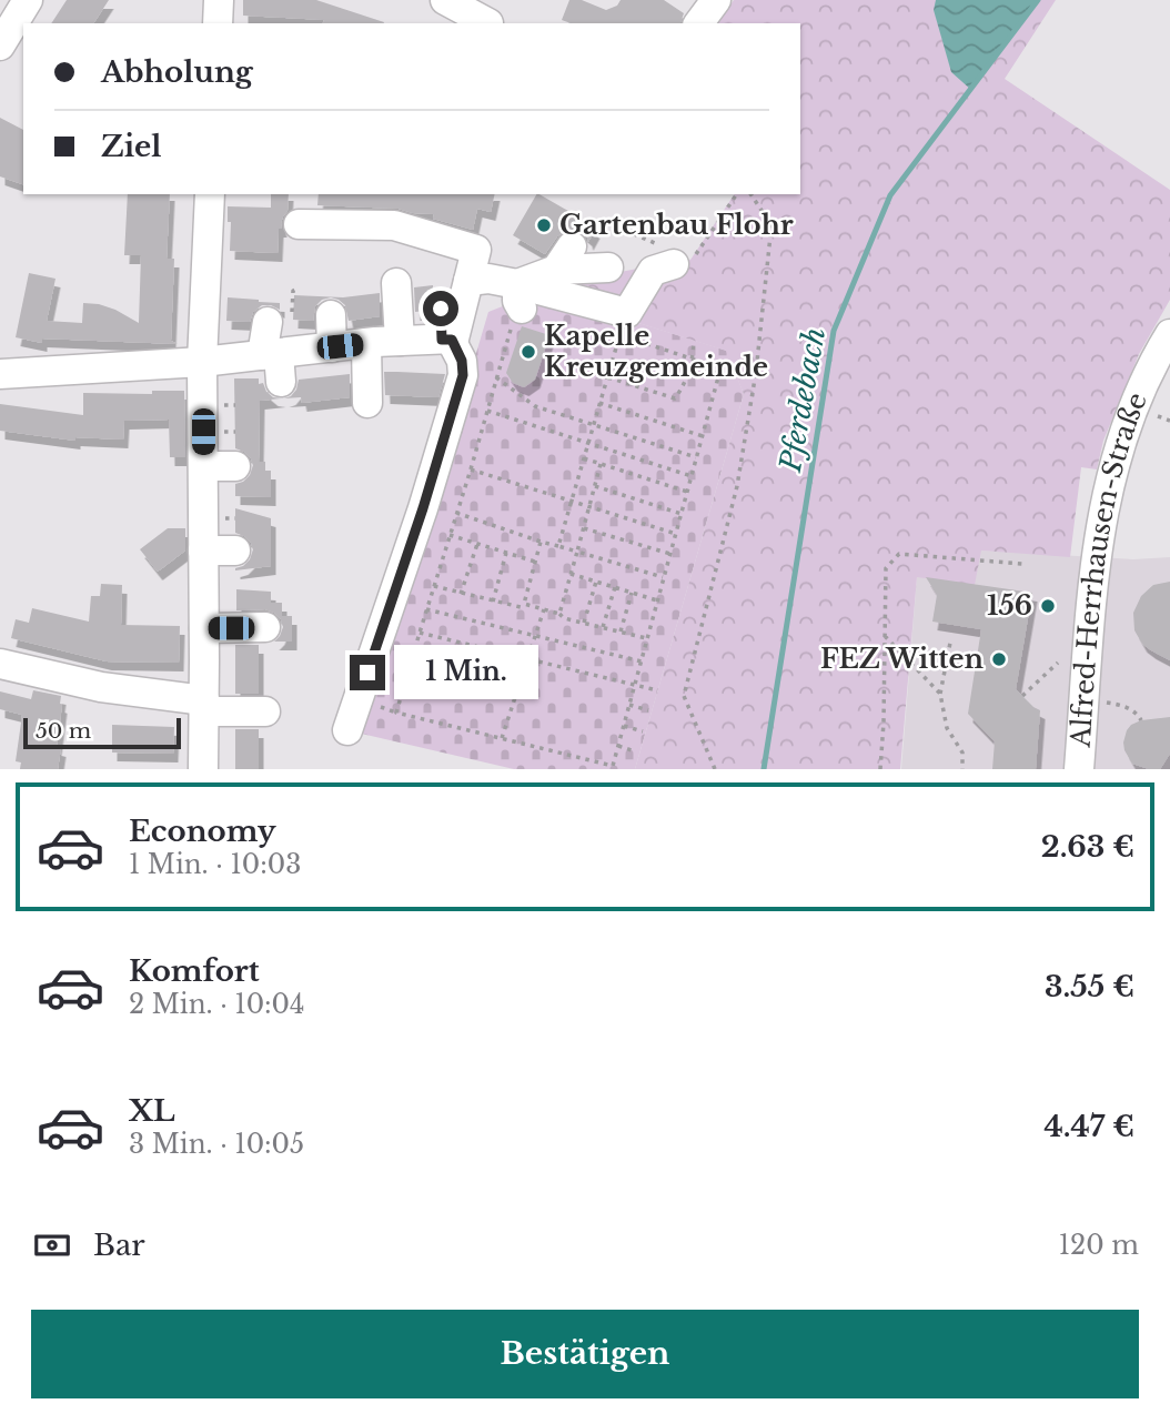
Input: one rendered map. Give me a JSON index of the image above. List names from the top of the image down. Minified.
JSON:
{"streets":{"street":["Alfred-Herrhausen-Straße"]},"water":["Pferdebach"],"places":["Gartenbau Flohr","Kapelle Kreuzgemeinde","156","FEZ Witten"],"scale_bar":"50 m","page":{"banner":["Abholung","Ziel"],"bubble":"1 Min.","scale":"50 m","list":[{"name":"Economy","note":"1 Min. · 10:03","value":"2.63 €"},{"name":"Komfort","note":"2 Min. · 10:04","value":"3.55 €"},{"name":"XL","note":"3 Min. · 10:05","value":"4.47 €"}],"pay":["Bar","120 m"],"buttons":"Bestätigen"}}
